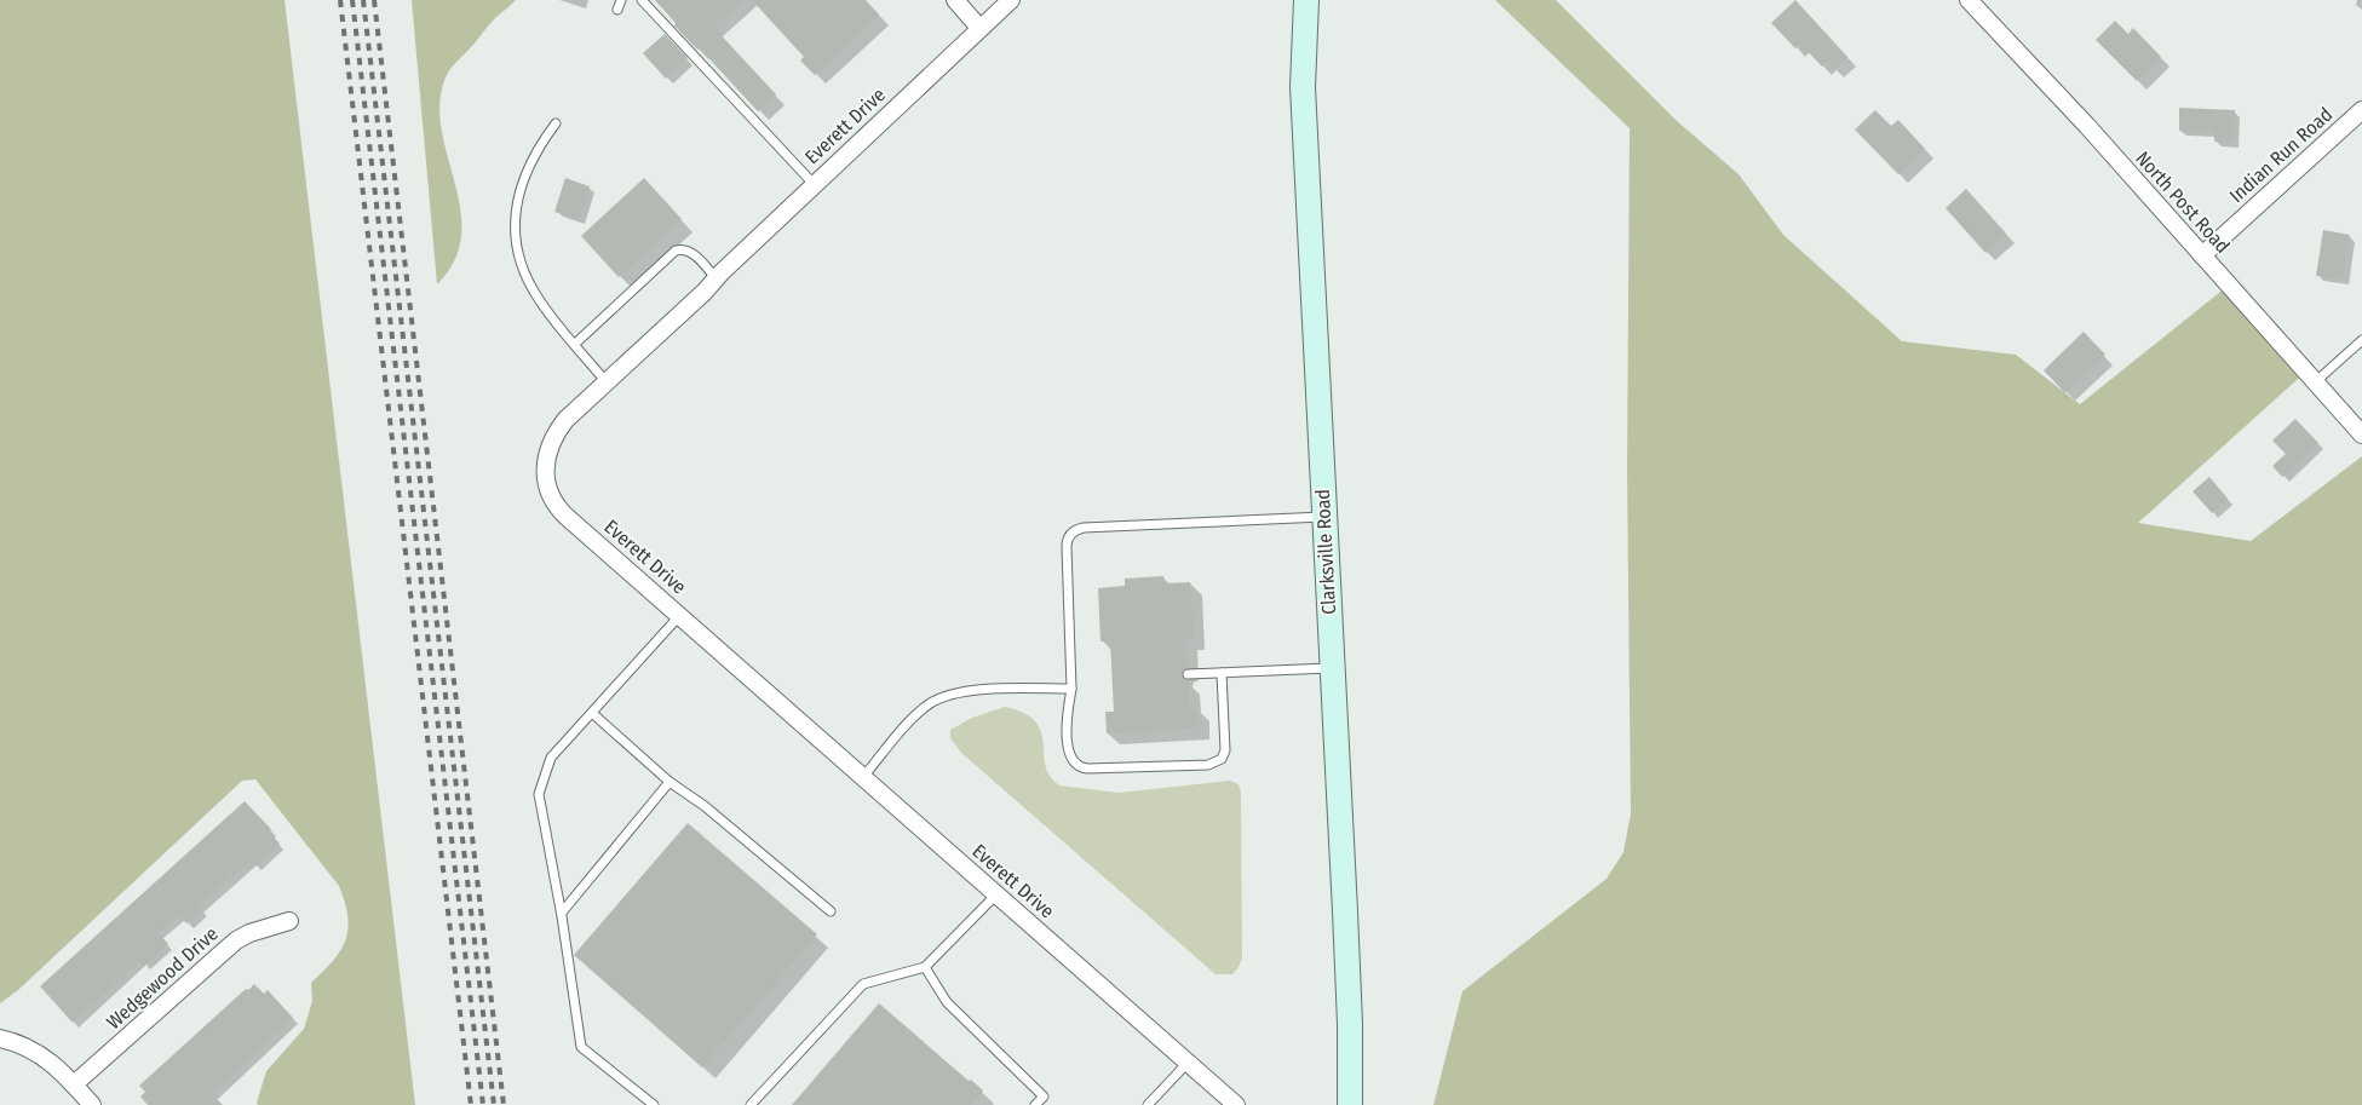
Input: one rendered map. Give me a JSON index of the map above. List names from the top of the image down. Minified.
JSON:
{"streets":{"street":["Everett Drive","Indian Run Road","North Post Road","Clarksville Road","Wedgewood Drive"]},"crossings":[["Indian Run Road","North Post Road"]]}
